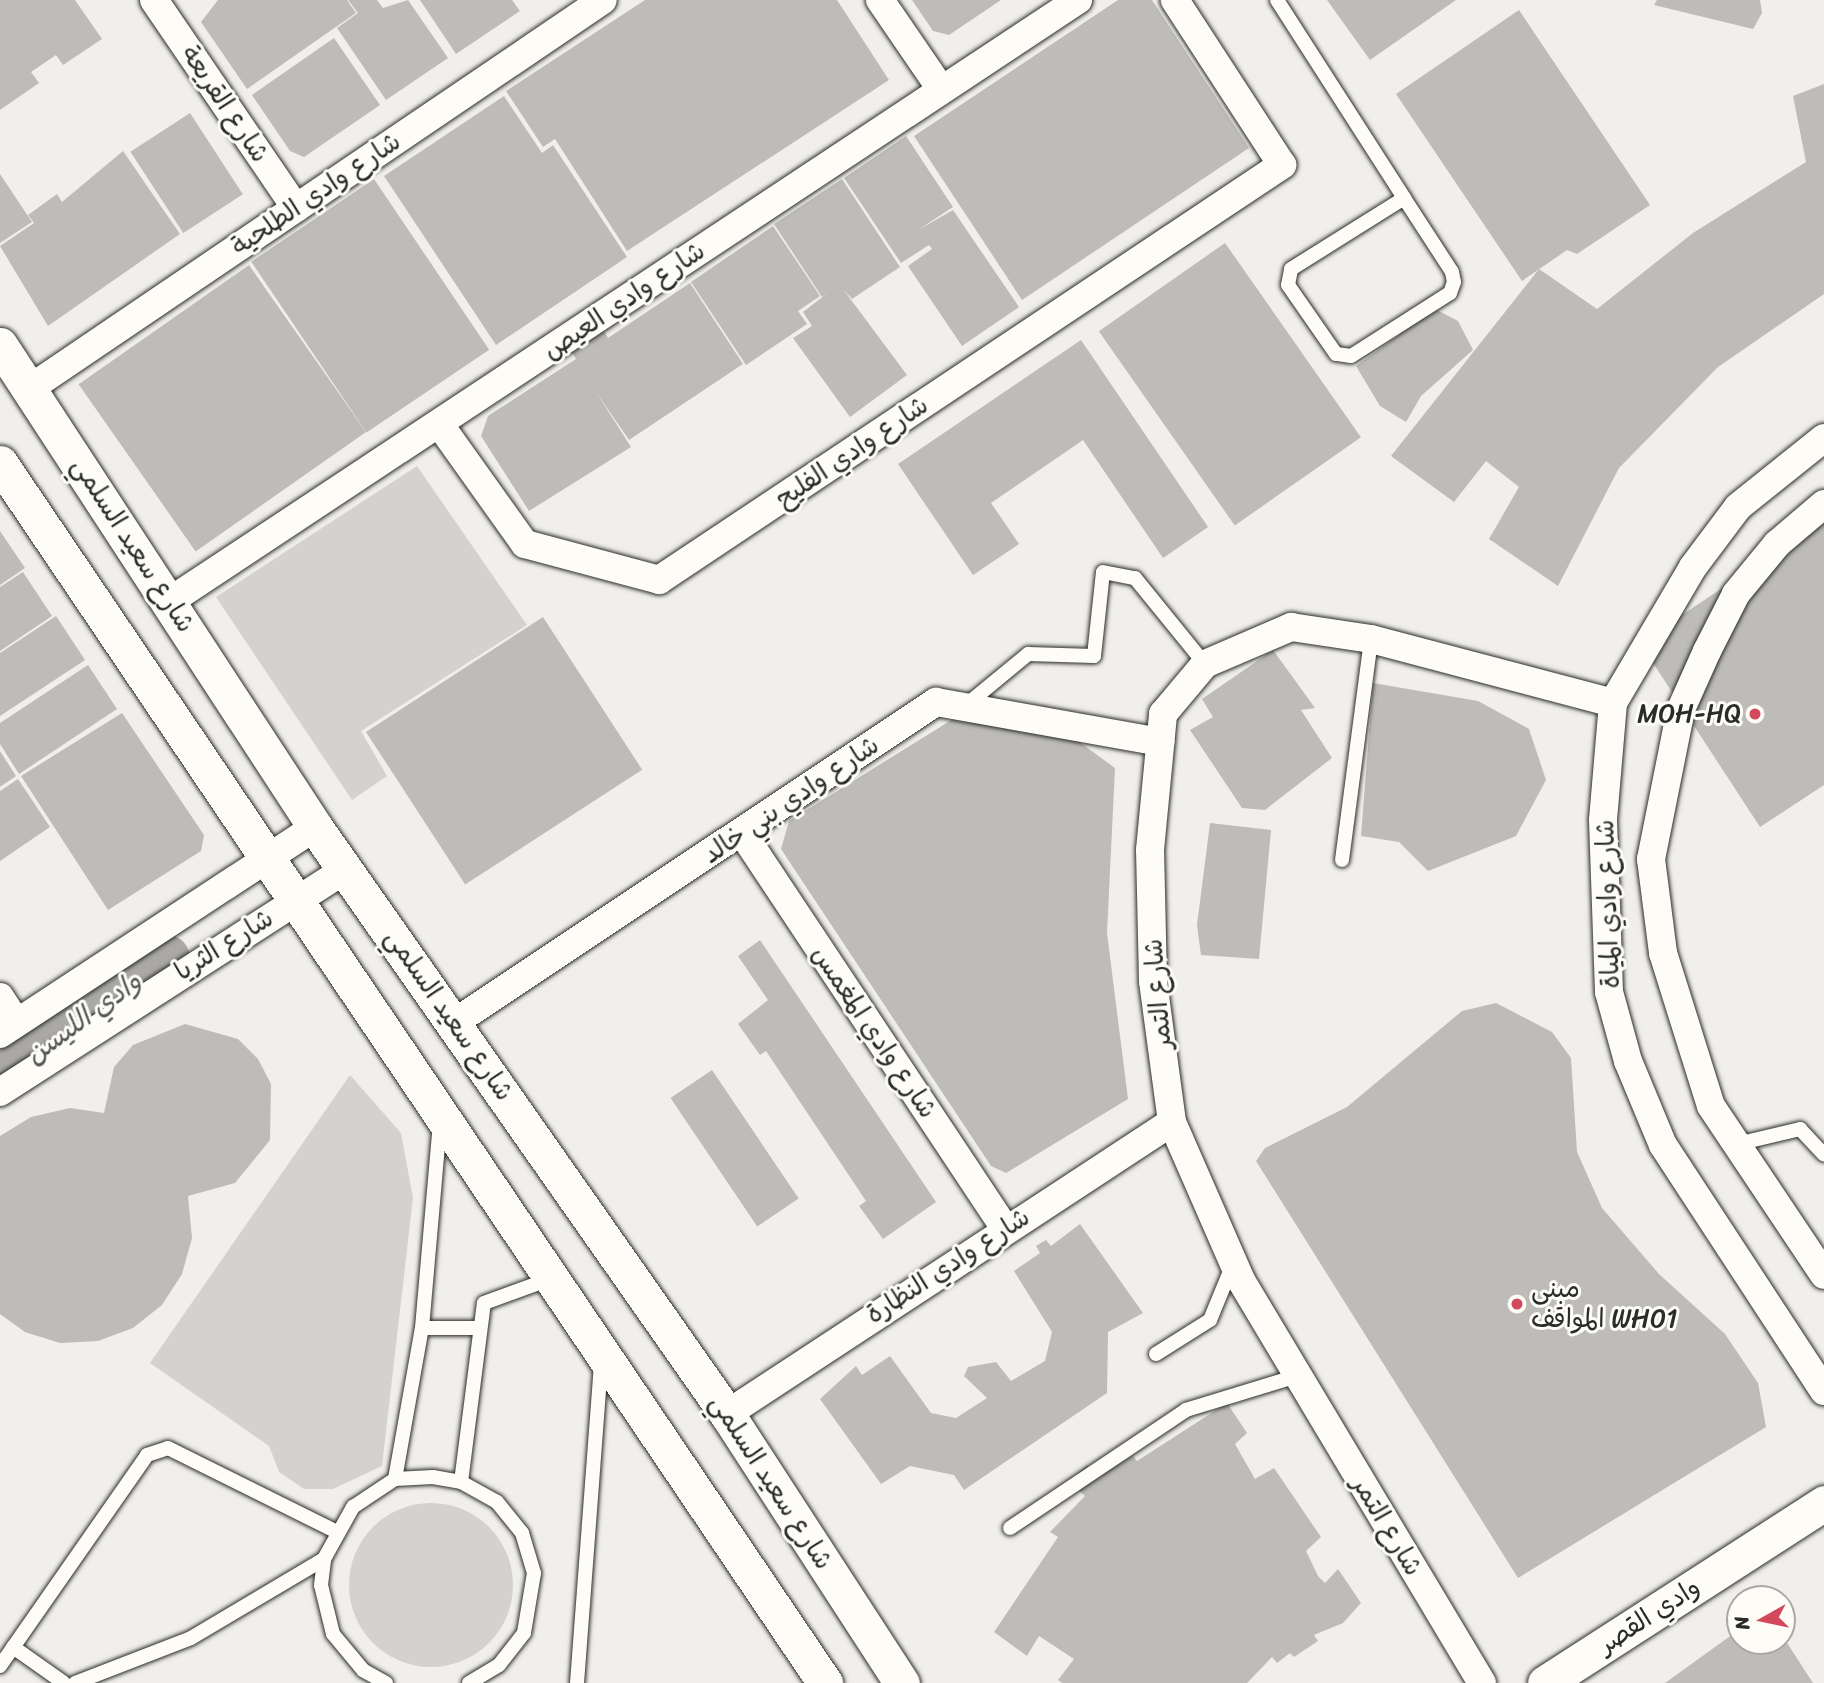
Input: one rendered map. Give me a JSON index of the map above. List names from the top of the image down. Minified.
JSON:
{"streets":{"street":["شارع القريعة","شارع وادي الطلحية","شارع وادي العيص","شارع وادي الفليح","شارع سعيد السلمي","شارع وادي بني خالد","شارع وادي المياة","شارع الثريا","شارع التمر","شارع وادي المغمس","شارع وادي النظارة","وادي القصر"]},"crossings":[["شارع القريعة","شارع وادي الطلحية"],["شارع وادي الطلحية","شارع سعيد السلمي"],["شارع وادي العيص","شارع وادي الفليح"],["شارع وادي العيص","شارع سعيد السلمي"],["شارع سعيد السلمي","شارع وادي بني خالد"],["شارع سعيد السلمي","شارع الثريا"],["شارع سعيد السلمي","شارع وادي النظارة"],["شارع وادي بني خالد","شارع التمر"],["شارع وادي بني خالد","شارع وادي المغمس"],["شارع وادي المياة","شارع التمر"],["شارع التمر","شارع وادي النظارة"],["شارع وادي المغمس","شارع وادي النظارة"]],"water":["وادي الليسن"],"places":["MOH-HQ","مبنى المواقف WH01"],"north":"left"}
